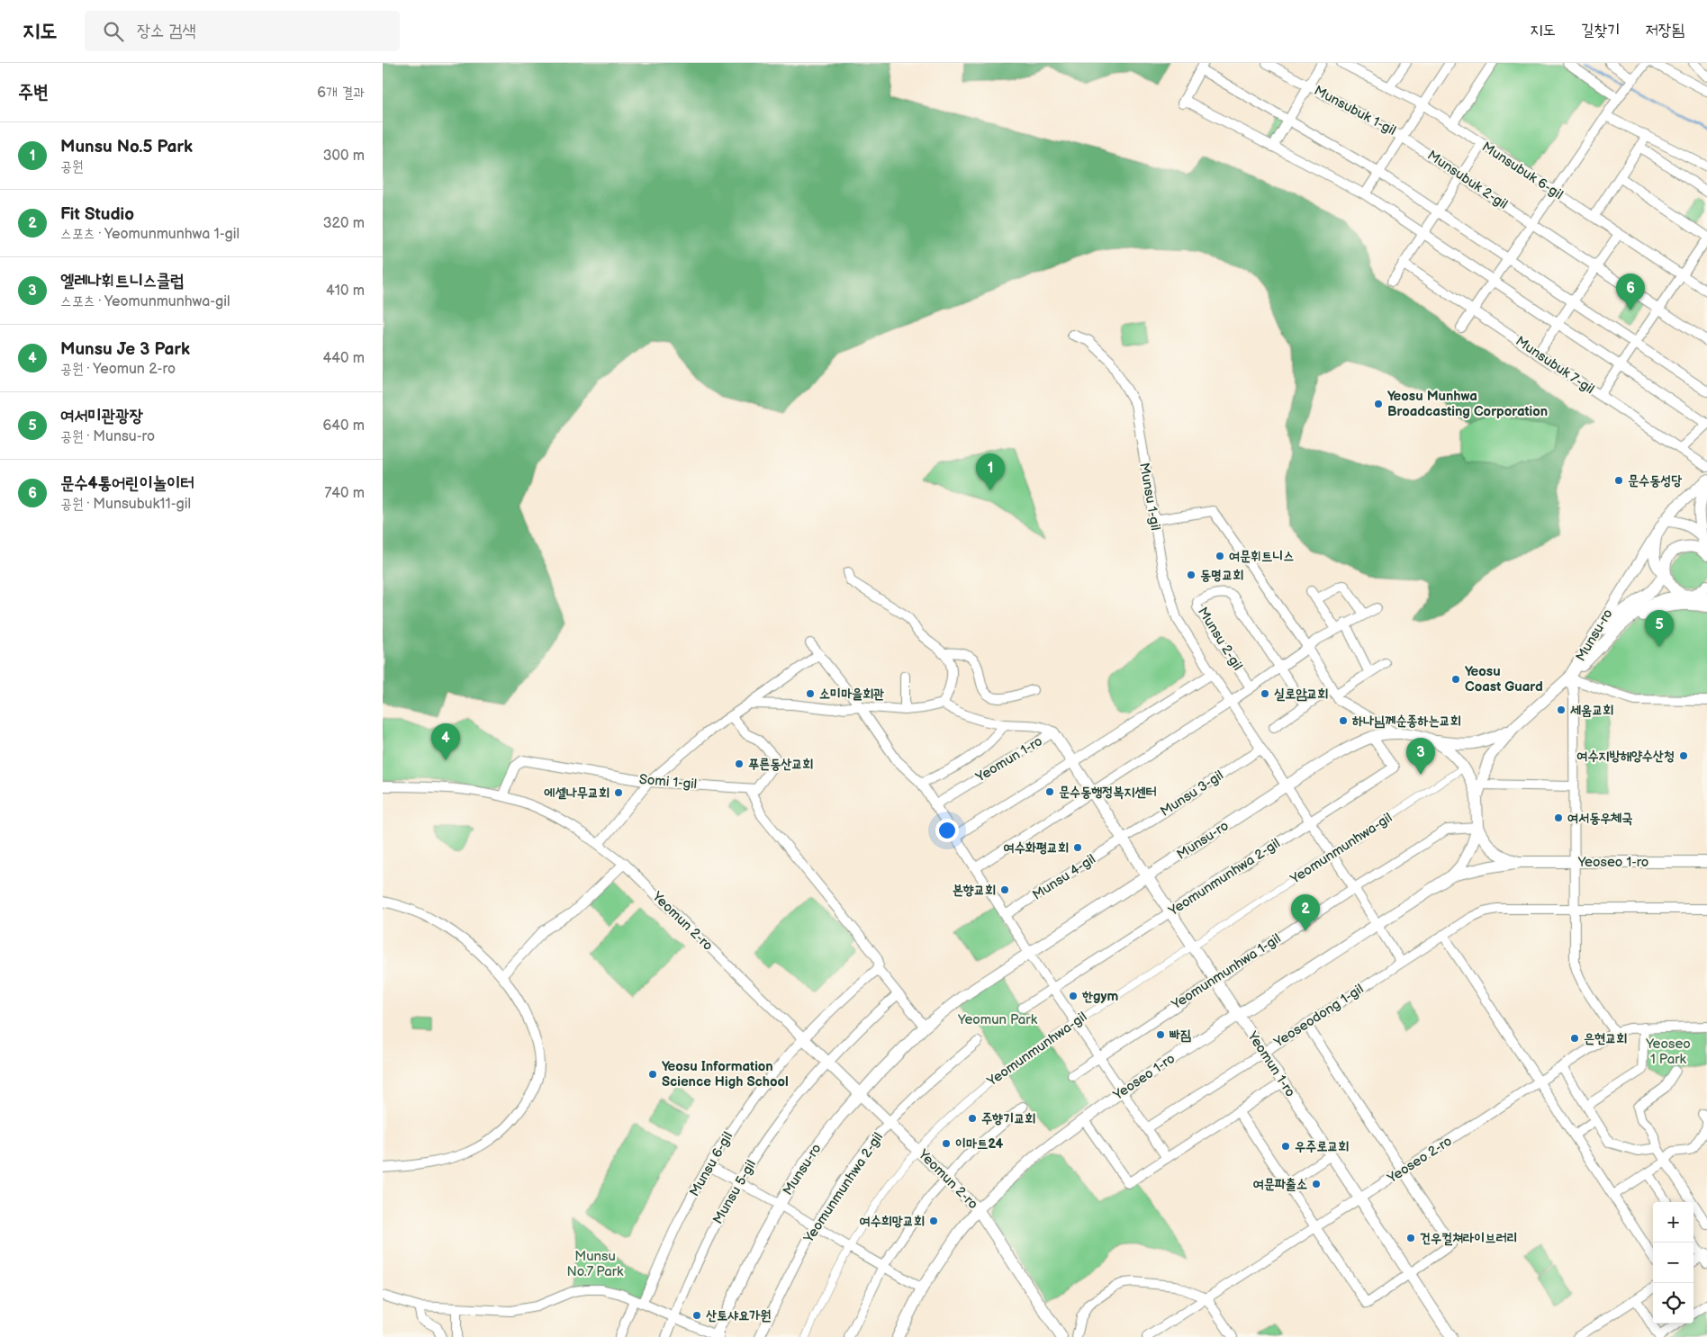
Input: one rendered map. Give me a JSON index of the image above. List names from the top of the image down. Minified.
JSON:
{"streets":{"street":["Munsubuk 1-gil","Munsubuk 6-gil","Munsubuk 2-gil","Munsubuk 7-gil","Munsu 1-gil","Munsu-ro","Munsu 2-gil","Yeomun 1-ro","Somi 1-gil","Munsu 3-gil","Yeomunmunhwa-gil","Yeoseo 1-ro","Munsu 4-gil","Yeomunmunhwa 2-gil","Yeomun 2-ro","Yeomunmunhwa 1-gil","Yeoseodong 1-gil","Yeoseo 2-ro","Munsu 6-gil","Munsu 5-gil"]},"crossings":[["Munsubuk 1-gil","Munsubuk 6-gil"],["Munsubuk 1-gil","Munsubuk 2-gil"],["Munsu 1-gil","Munsu-ro"],["Munsu 1-gil","Munsu 3-gil"],["Munsu 1-gil","Yeomunmunhwa-gil"],["Munsu 1-gil","Yeoseo 1-ro"],["Munsu 1-gil","Yeomunmunhwa 2-gil"],["Munsu 1-gil","Yeomunmunhwa 1-gil"],["Munsu-ro","Yeomun 1-ro"],["Munsu-ro","Yeomunmunhwa-gil"],["Munsu-ro","Yeomunmunhwa 2-gil"],["Munsu-ro","Yeomun 2-ro"],["Yeomun 1-ro","Munsu 3-gil"],["Yeomun 1-ro","Yeomunmunhwa-gil"],["Yeomun 1-ro","Yeoseo 1-ro"],["Yeomun 1-ro","Munsu 4-gil"],["Yeomun 1-ro","Yeomunmunhwa 2-gil"],["Yeomun 1-ro","Yeomunmunhwa 1-gil"],["Yeomun 1-ro","Yeoseodong 1-gil"],["Yeomun 1-ro","Yeoseo 2-ro"],["Somi 1-gil","Yeomun 2-ro"],["Munsu 3-gil","Munsu 4-gil"],["Yeomunmunhwa-gil","Yeomun 2-ro"],["Yeoseo 1-ro","Yeomun 2-ro"],["Yeoseo 1-ro","Yeomunmunhwa 1-gil"],["Yeomunmunhwa 2-gil","Yeomun 2-ro"],["Yeomun 2-ro","Munsu 6-gil"],["Yeomun 2-ro","Munsu 5-gil"]],"parks":["Yeomun Park","Yeoseo 1 Park","Munsu No.7 Park"],"places":["Yeosu Munhwa Broadcasting Corporation","문수동성당","여문휘트니스","동명교회","Yeosu Coast Guard","소미마을회관","실로암교회","세움교회","하나님께순종하는교회","여수지방해양수산청","푸른동산교회","문수동행정복지센터","에셀나무교회","여서동우체국","여수화평교회","본향교회","한gym","빠짐","은현교회","Yeosu Information Science High School","주향기교회","이마트24","우주로교회","여문파출소","여수희망교회","건우컬쳐라이브러리","산토샤요가원"],"page":{"header":"지도","search":"장소 검색","nav":["지도","길찾기","저장됨"],"heading":["주변","6개 결과"],"list":[{"mark":"1","name":"Munsu No.5 Park","note":"공원","value":"300 m"},{"mark":"2","name":"Fit Studio","note":"스포츠 · Yeomunmunhwa 1-gil","value":"320 m"},{"mark":"3","name":"엘레나휘트니스클럽","note":"스포츠 · Yeomunmunhwa-gil","value":"410 m"},{"mark":"4","name":"Munsu Je 3 Park","note":"공원 · Yeomun 2-ro","value":"440 m"},{"mark":"5","name":"여서미관광장","note":"공원 · Munsu-ro","value":"640 m"},{"mark":"6","name":"문수4통어린이놀이터","note":"공원 · Munsubuk11-gil","value":"740 m"}],"pins":["6","1","5","4","3","2"],"map_buttons":["+","−"]}}
